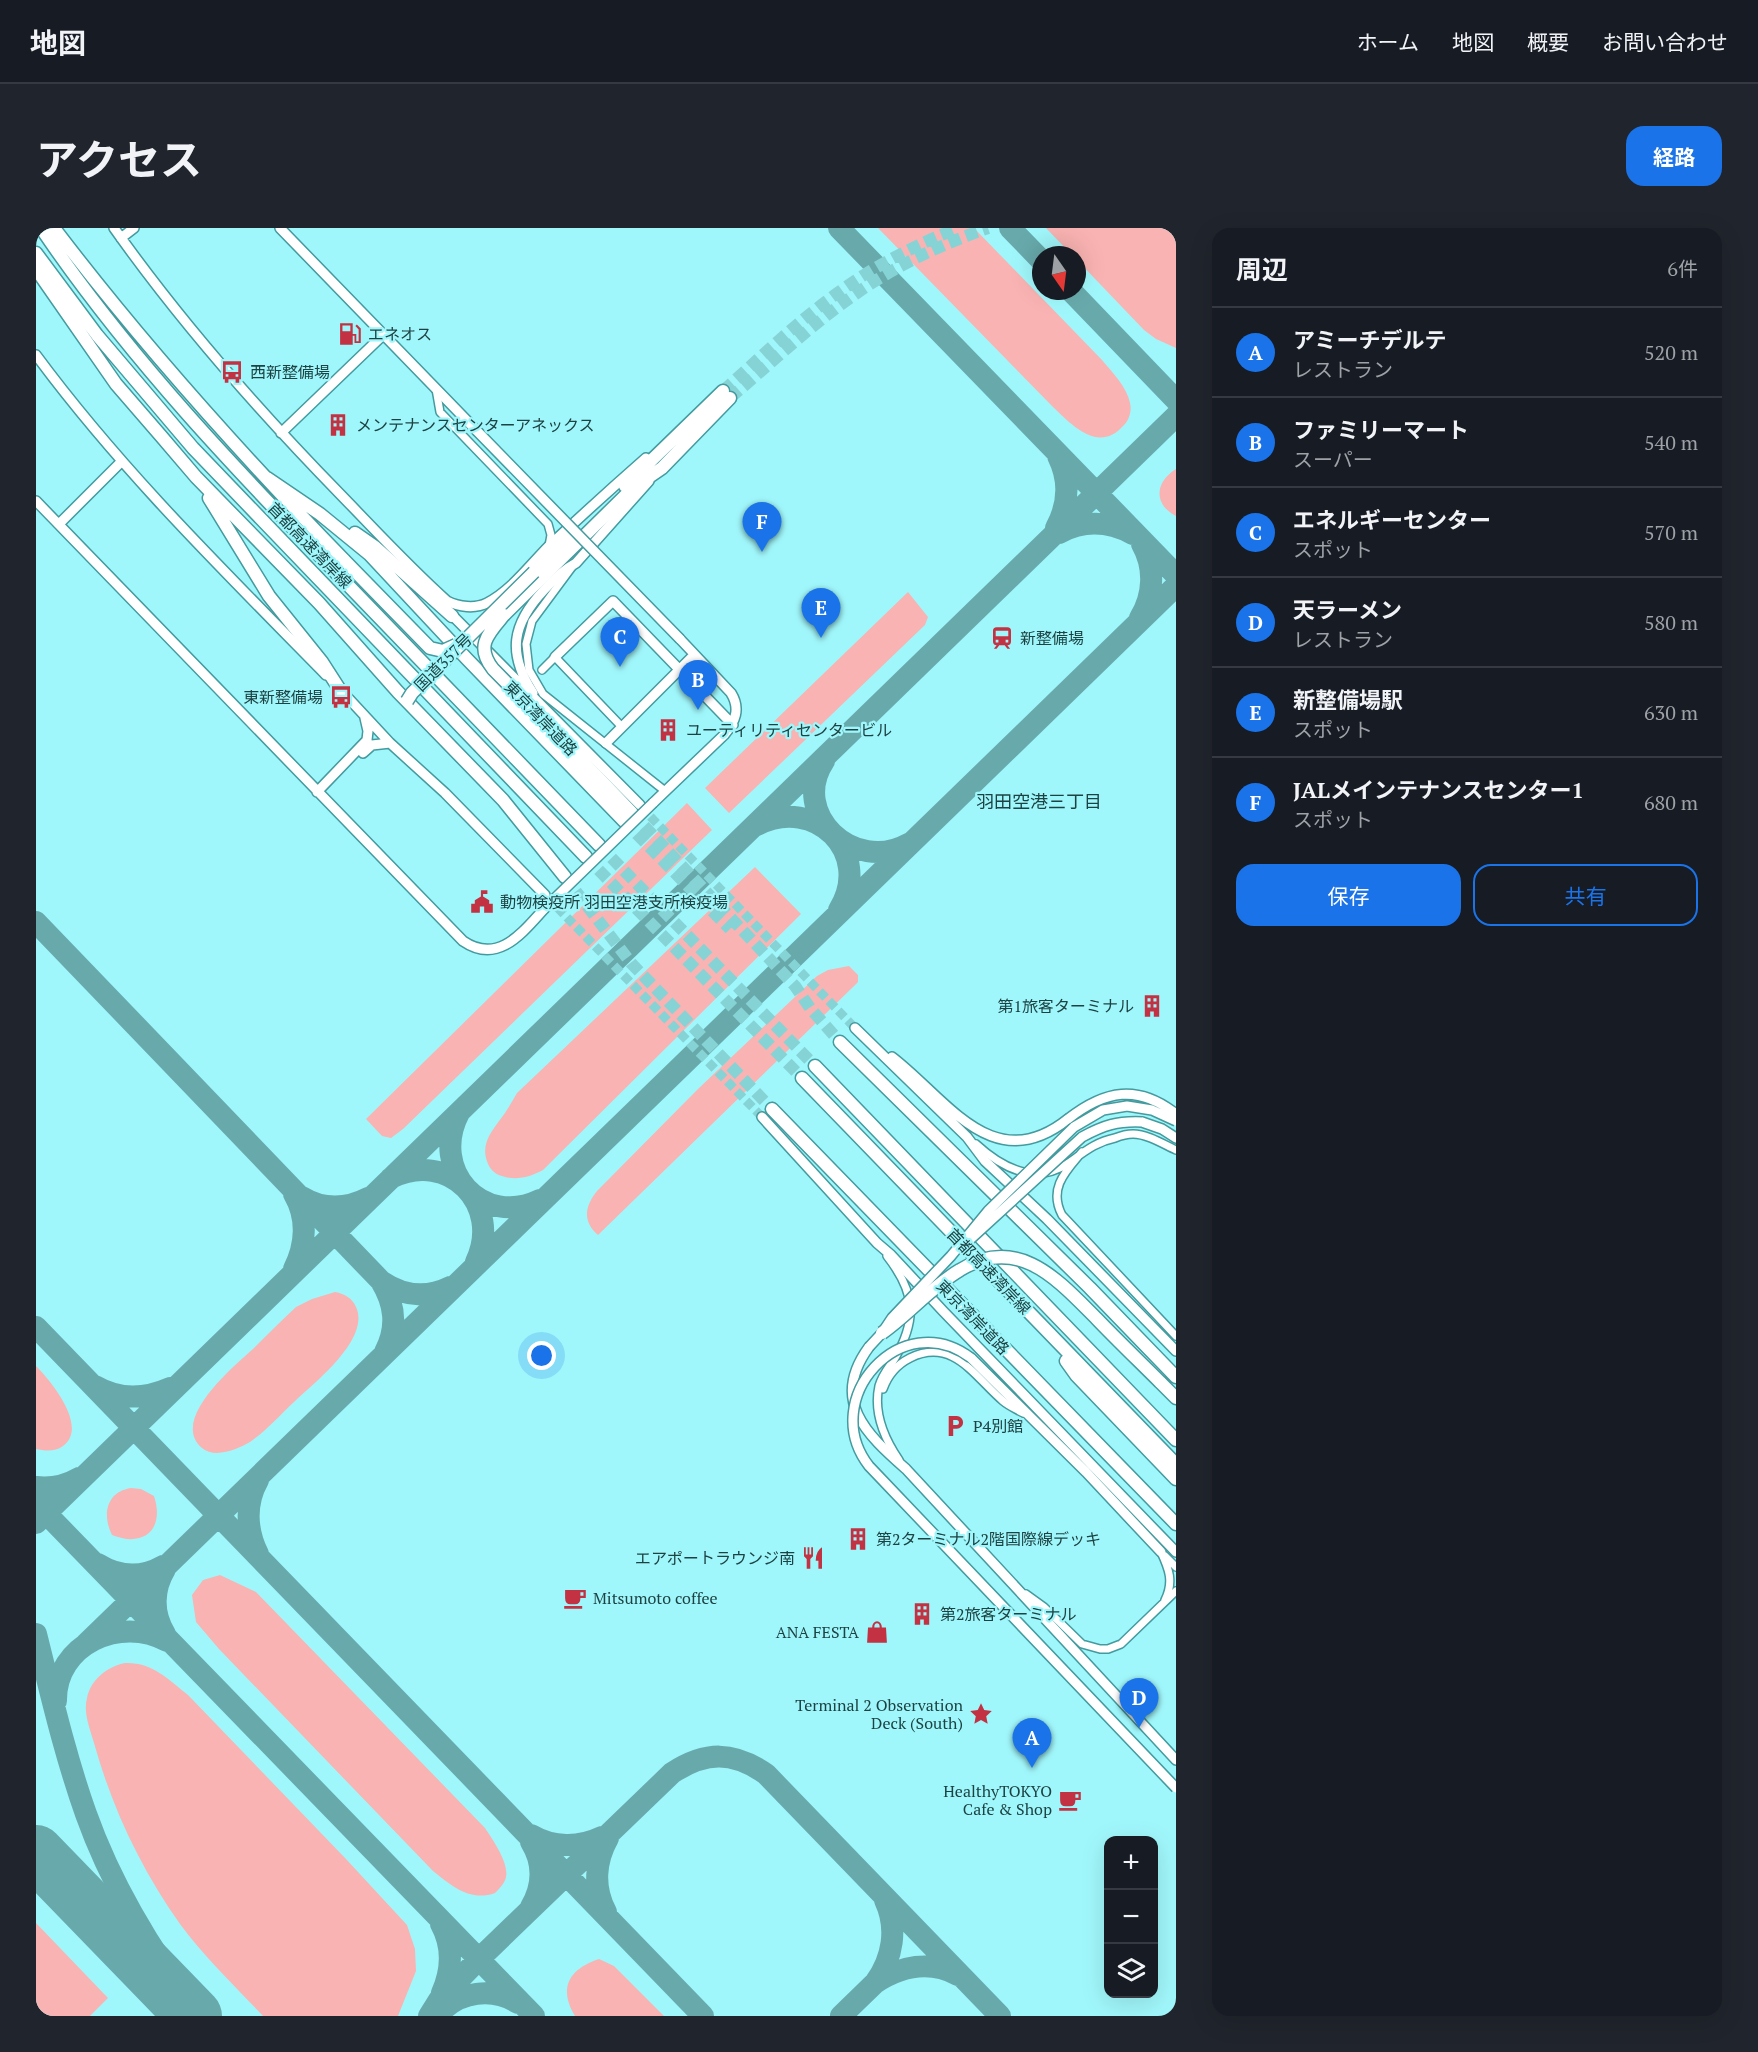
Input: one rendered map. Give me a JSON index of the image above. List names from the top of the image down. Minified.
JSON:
{"streets":{"highway":["首都高速湾岸線","国道357号","東京湾岸道路"]},"crossings":[["国道357号","東京湾岸道路"]],"districts":["羽田空港三丁目"],"places":{"fuel station":["エネオス"],"bus stop":["西新整備場","東新整備場"],"building":["メンテナンスセンターアネックス","ユーティリティセンタービル","第1旅客ターミナル","第2ターミナル2階国際線デッキ","第2旅客ターミナル"],"station":["新整備場"],"public building":["動物検疫所 羽田空港支所検疫場"],"parking":["P4別館"],"restaurant":["エアポートラウンジ南"],"cafe":["Mitsumoto coffee","HealthyTOKYO Cafe & Shop"],"shop":["ANA FESTA"],"place":["Terminal 2 Observation Deck (South)"]},"north":"bottom","page":{"header":"地図","nav":["ホーム","地図","概要","お問い合わせ"],"title":"アクセス","buttons":["経路",["保存","共有"]],"heading":["周辺","6件"],"list":[{"mark":"A","name":"アミーチデルテ","note":"レストラン","value":"520 m"},{"mark":"B","name":"ファミリーマート","note":"スーパー","value":"540 m"},{"mark":"C","name":"エネルギーセンター","note":"スポット","value":"570 m"},{"mark":"D","name":"天ラーメン","note":"レストラン","value":"580 m"},{"mark":"E","name":"新整備場駅","note":"スポット","value":"630 m"},{"mark":"F","name":"JALメインテナンスセンター1","note":"スポット","value":"680 m"}],"pins":["F","E","C","B","D","A"],"map_buttons":["+","−"]}}
